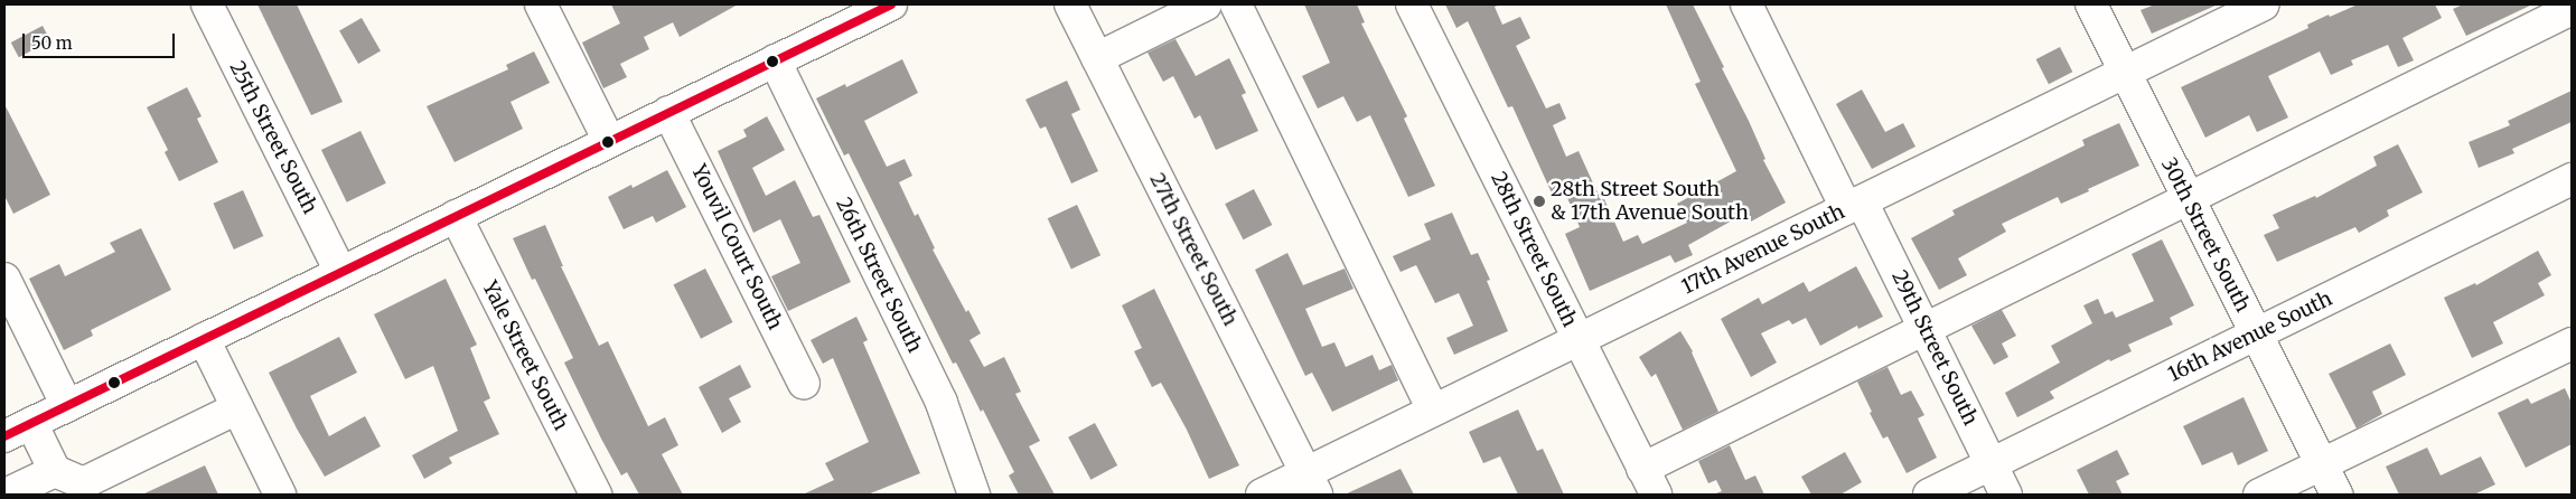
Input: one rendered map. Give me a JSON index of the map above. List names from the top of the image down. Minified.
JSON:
{"streets":{"street":["25th Street South","30th Street South","Youvil Court South","27th Street South","28th Street South","17th Avenue South","26th Street South","16th Avenue South","29th Street South","Yale Street South"]},"crossings":[["30th Street South","17th Avenue South"],["30th Street South","16th Avenue South"],["27th Street South","17th Avenue South"],["28th Street South","17th Avenue South"],["17th Avenue South","29th Street South"],["16th Avenue South","29th Street South"]],"places":["28th Street South & 17th Avenue South"],"scale_bar":"50 m"}
